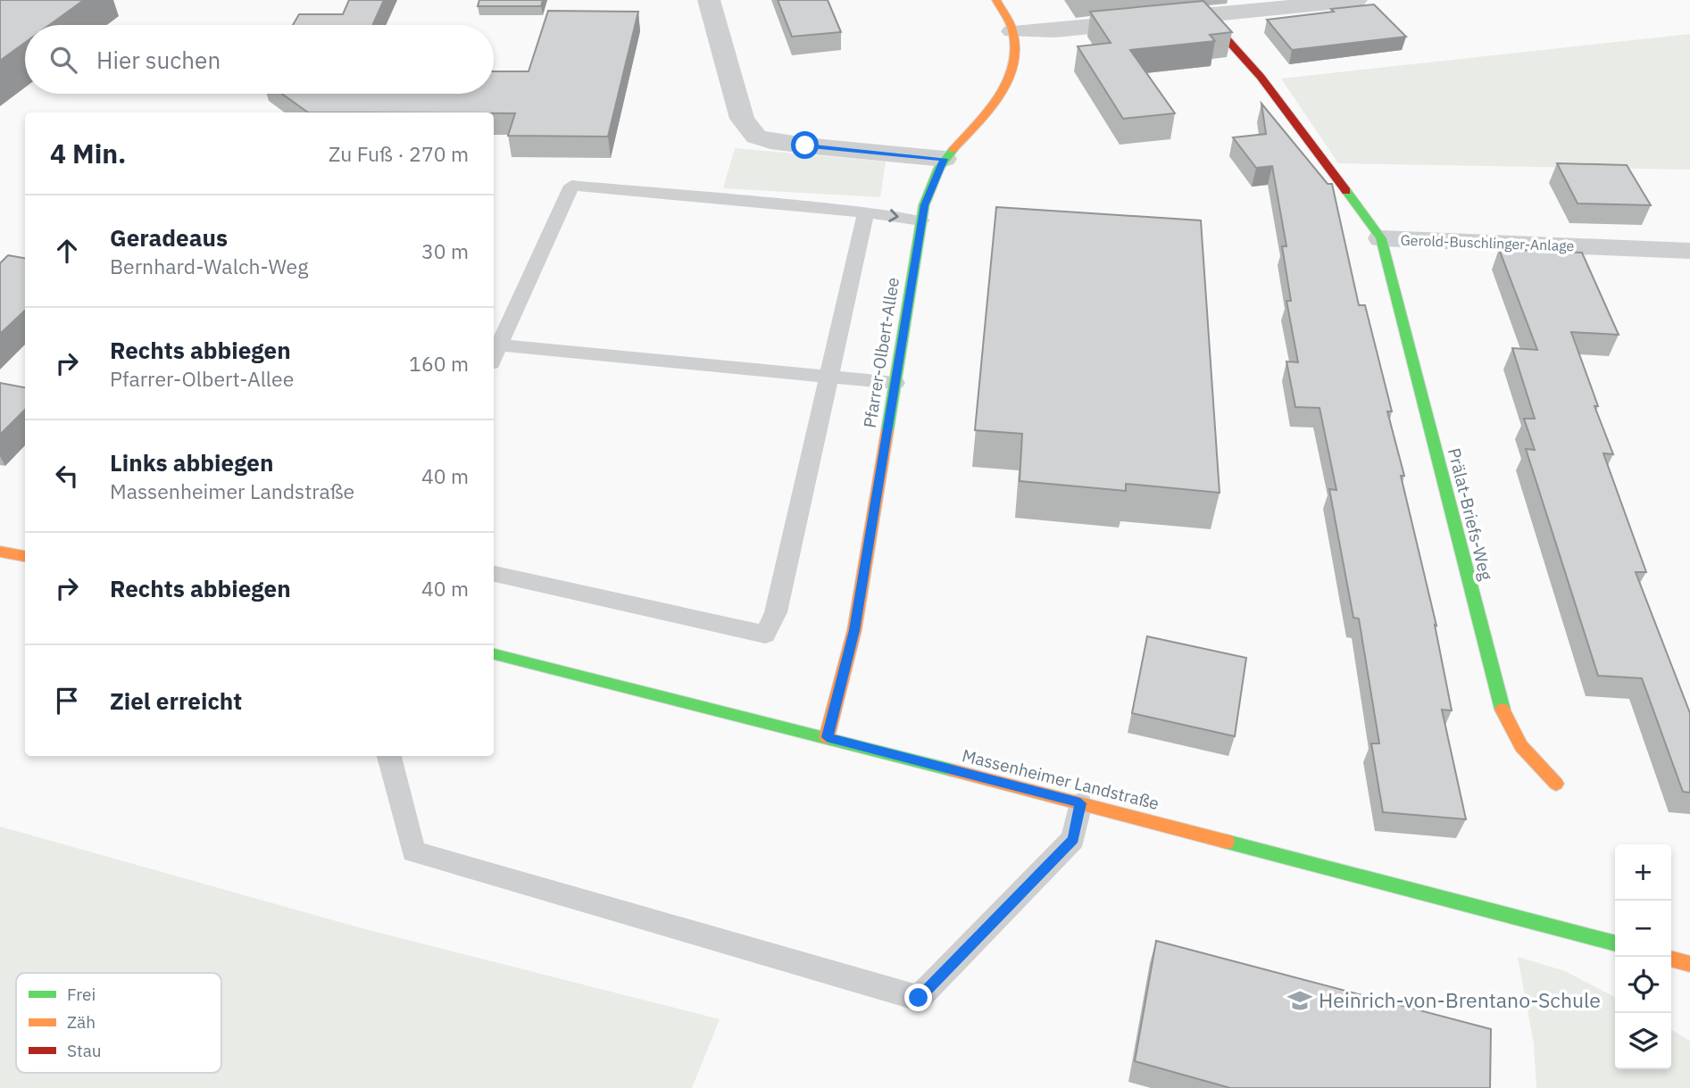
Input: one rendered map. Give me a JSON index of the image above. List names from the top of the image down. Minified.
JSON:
{"streets":{"street":["Gerold-Buschlinger-Anlage","Pfarrer-Olbert-Allee","Prälat-Briefs-Weg","Massenheimer Landstraße"]},"crossings":[["Gerold-Buschlinger-Anlage","Prälat-Briefs-Weg"],["Pfarrer-Olbert-Allee","Massenheimer Landstraße"]],"places":{"school or university":["Heinrich-von-Brentano-Schule"]},"legend":["Frei","Zäh","Stau"],"page":{"search":"Hier suchen","heading":["4 Min.","Zu Fuß · 270 m"],"list":[["Geradeaus","Bernhard-Walch-Weg","30 m"],["Rechts abbiegen","Pfarrer-Olbert-Allee","160 m"],["Links abbiegen","Massenheimer Landstraße","40 m"],["Rechts abbiegen","40 m"],"Ziel erreicht"],"map_buttons":["+","−"]}}
